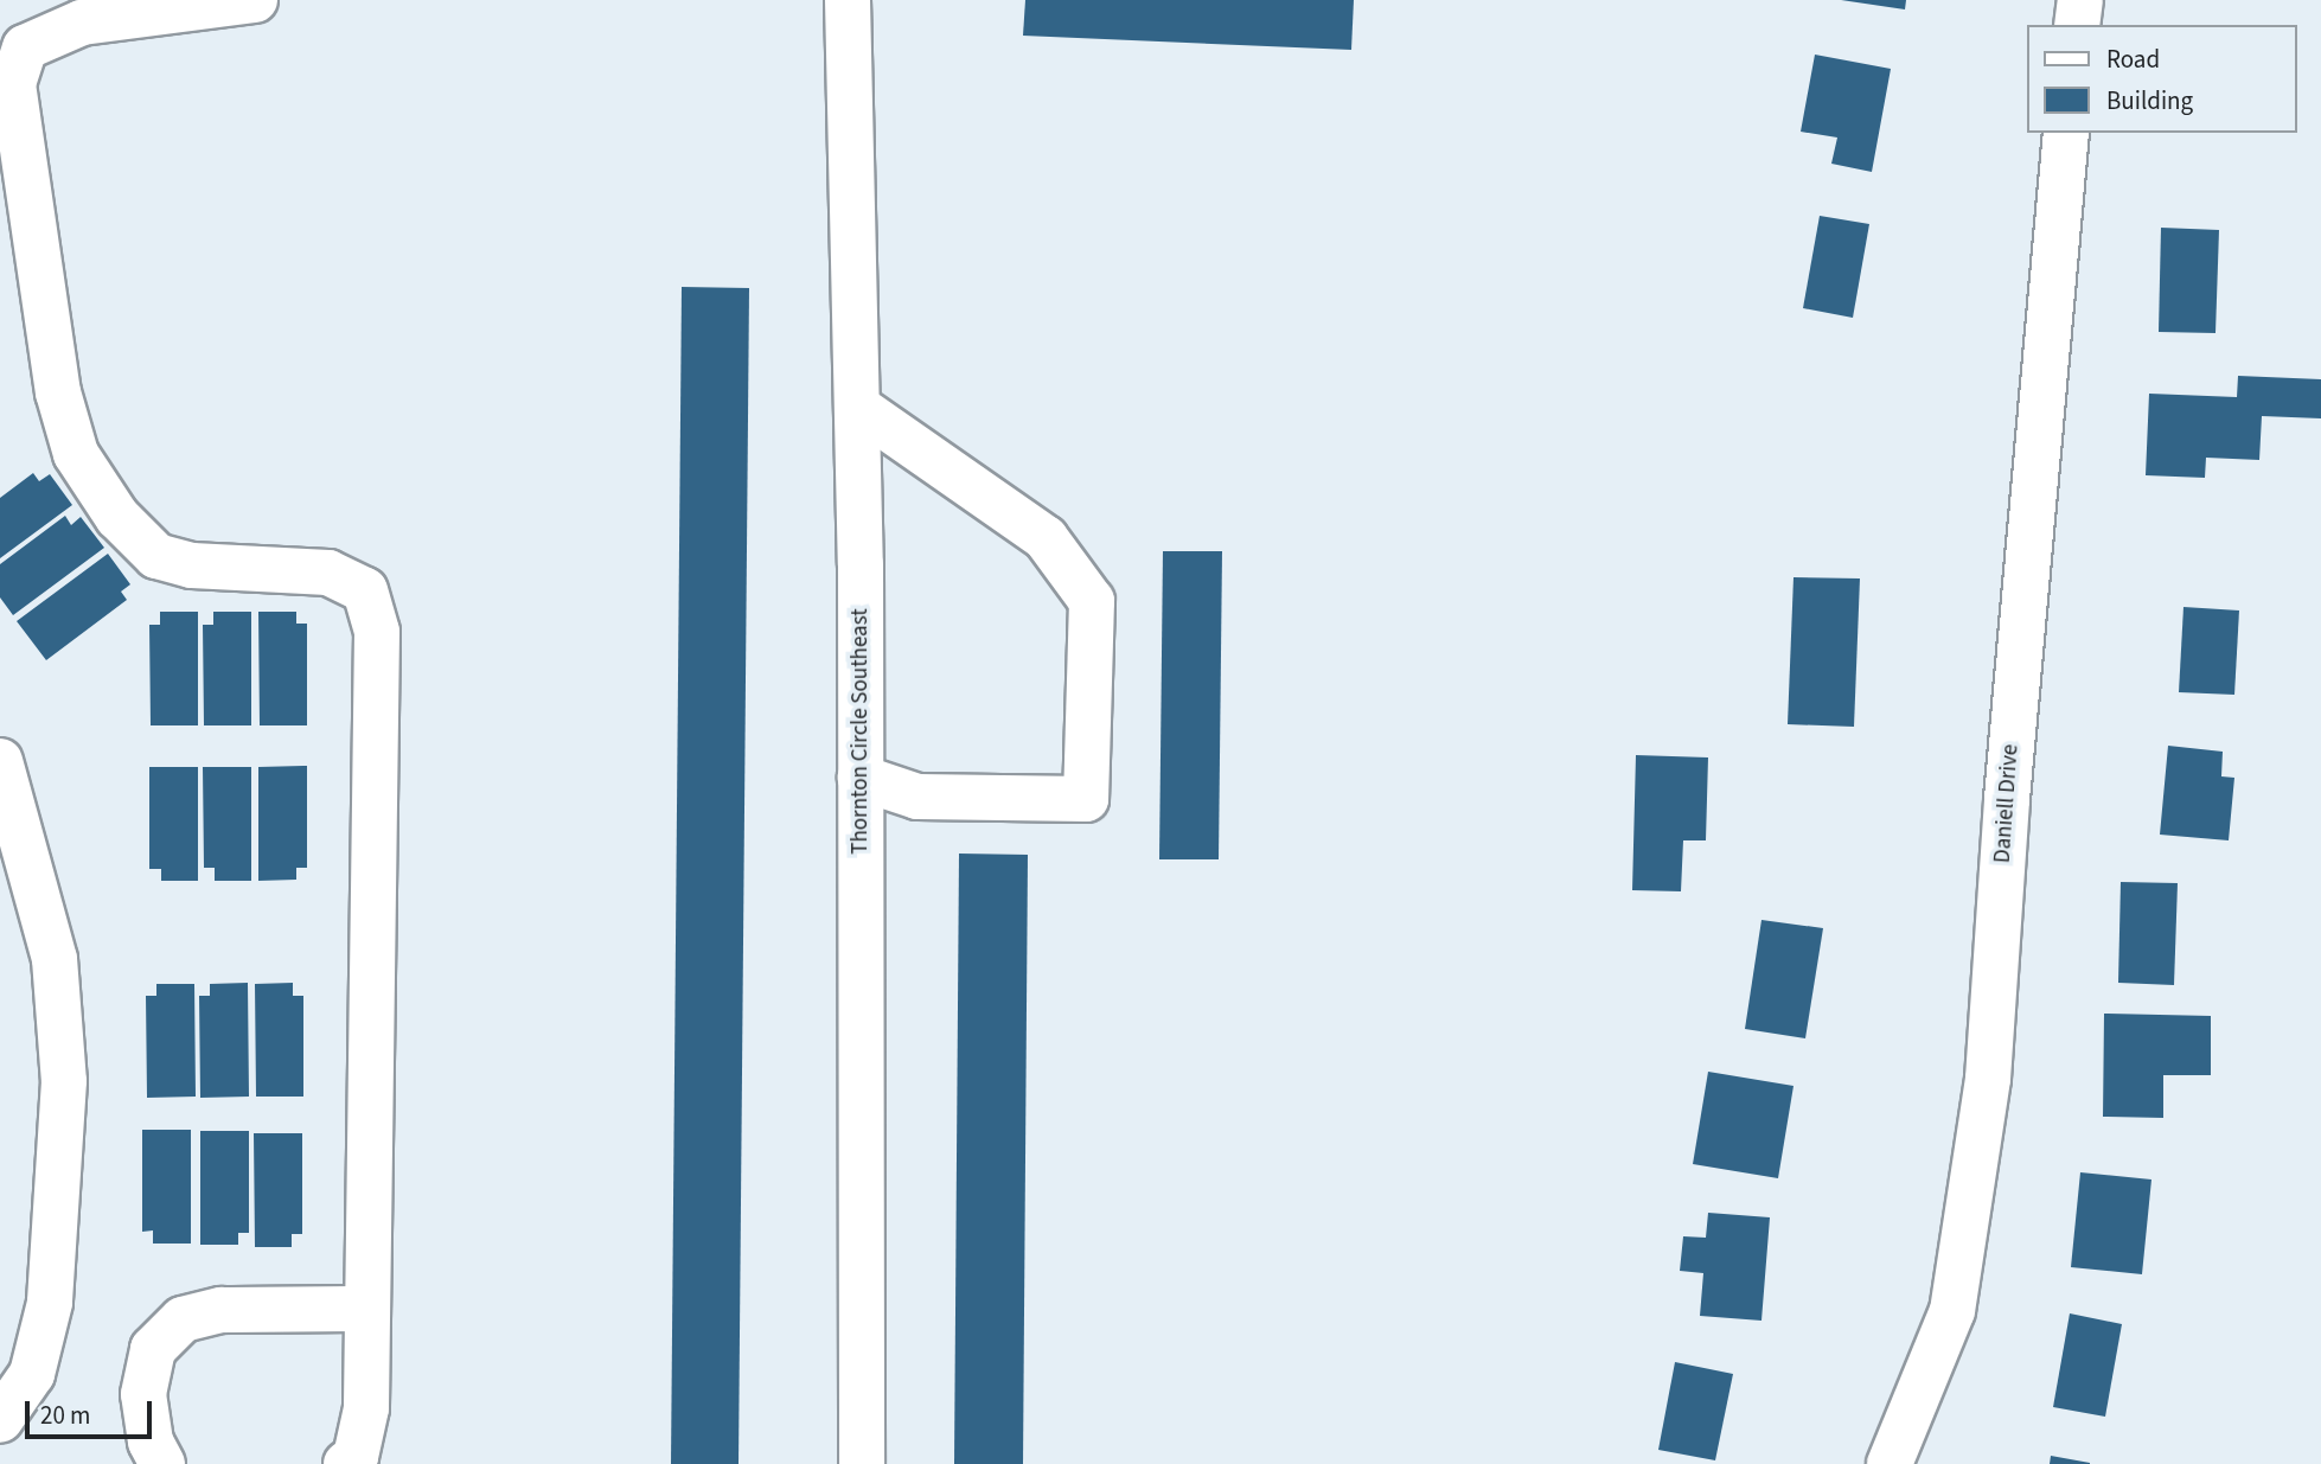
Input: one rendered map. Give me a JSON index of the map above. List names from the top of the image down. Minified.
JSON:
{"streets":{"street":["Thornton Circle Southeast","Daniell Drive"]},"legend":["Road","Building"],"scale_bar":"20 m"}
